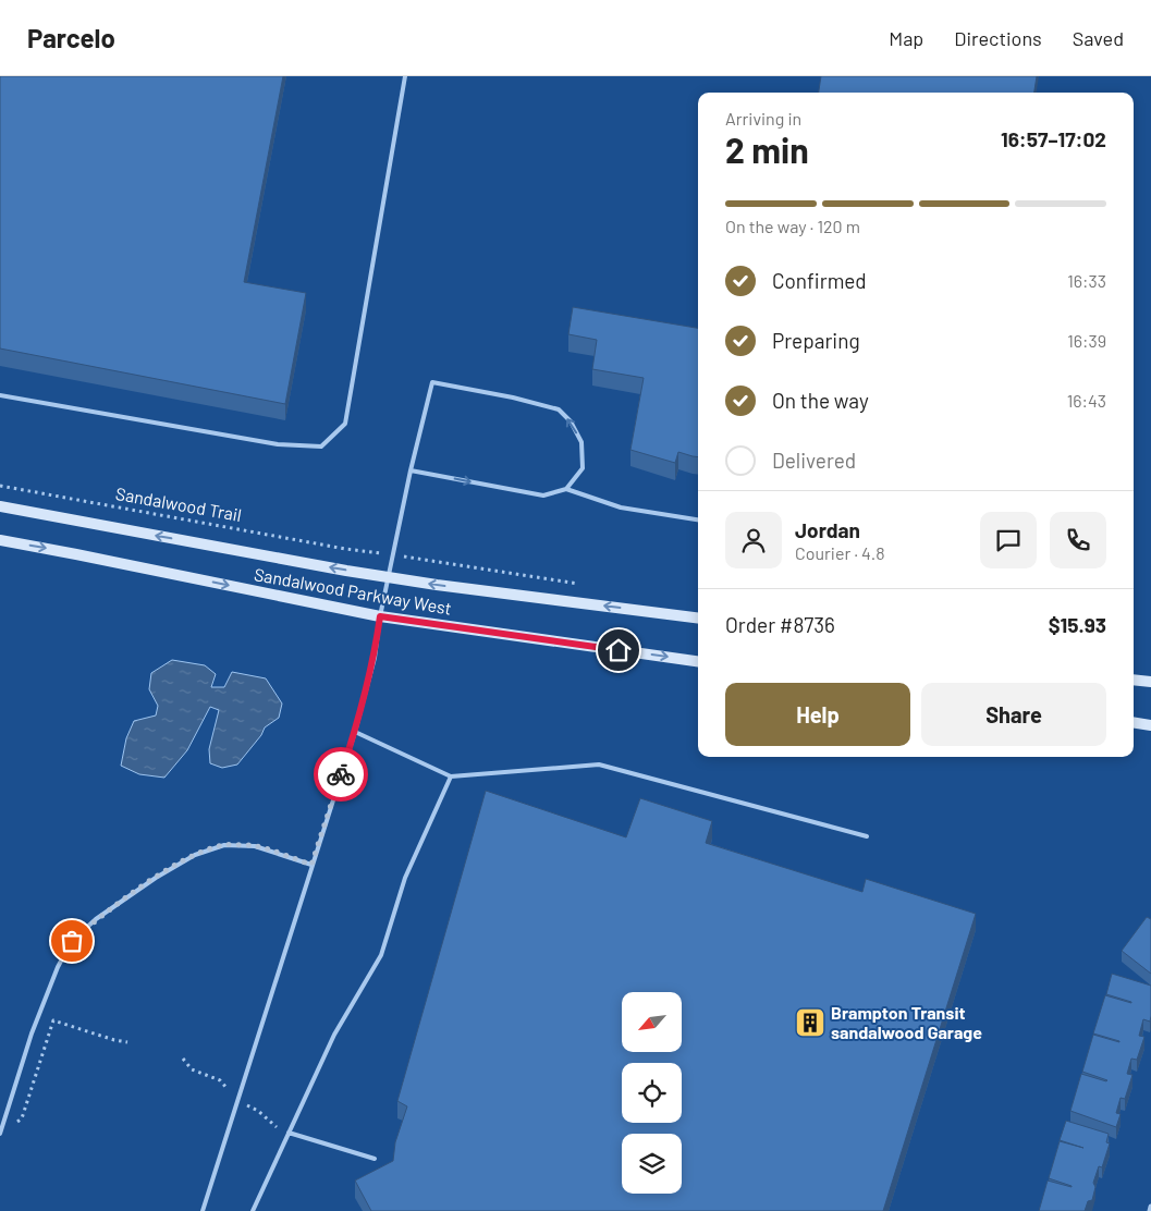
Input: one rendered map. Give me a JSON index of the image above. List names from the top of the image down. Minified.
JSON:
{"streets":{"main road":["Sandalwood Parkway West"],"path":["Sandalwood Trail"]},"places":{"building":["Brampton Transit sandalwood Garage"]},"north":"bottom left","page":{"header":"Parcelo","nav":["Map","Directions","Saved"],"heading":["2 min","Arriving in","16:57–17:02"],"panel":["Jordan","Courier · 4.8","Order #8736","$15.93"],"bar":"On the way · 120 m","list":[["Confirmed","16:33"],["Preparing","16:39"],["On the way","16:43"],"Delivered"],"buttons":["Help","Share"]}}
